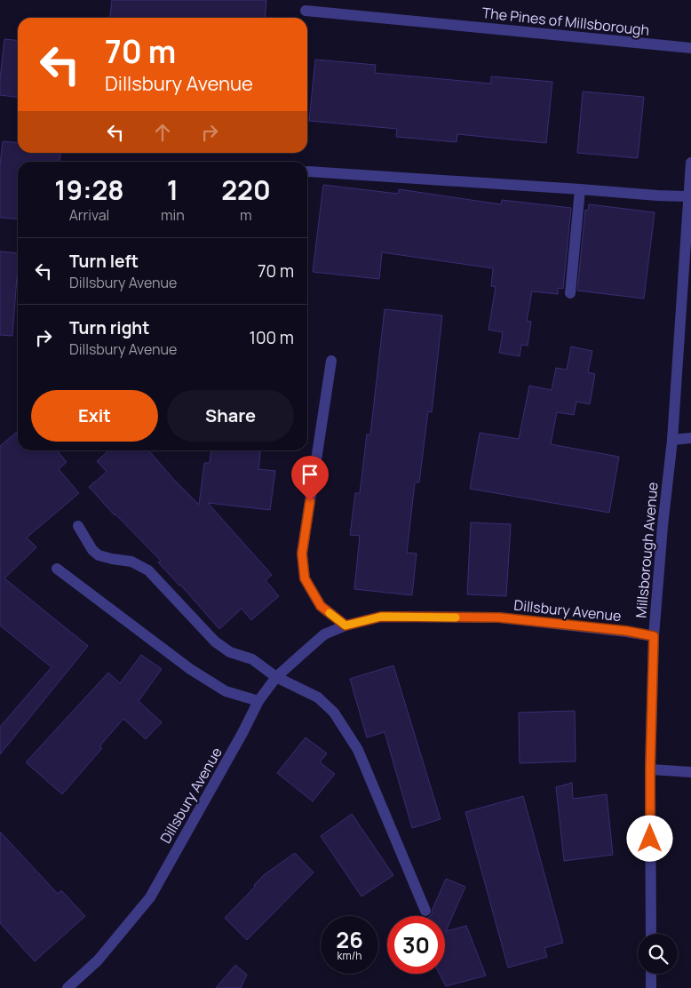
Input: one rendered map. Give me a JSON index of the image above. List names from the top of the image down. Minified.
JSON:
{"streets":{"street":["The Pines of Millsborough","Millsborough Avenue","Dillsbury Avenue"]},"crossings":[["Millsborough Avenue","Dillsbury Avenue"]],"page":{"turn":["70 m","Dillsbury Avenue"],"eta":["19:28","Arrival","1","min","220","m"],"list":[{"name":"Turn left","note":"Dillsbury Avenue","value":"70 m"},{"name":"Turn right","note":"Dillsbury Avenue","value":"100 m"}],"buttons":["Exit","Share"],"speed":"26 km/h","limit":"30"}}
